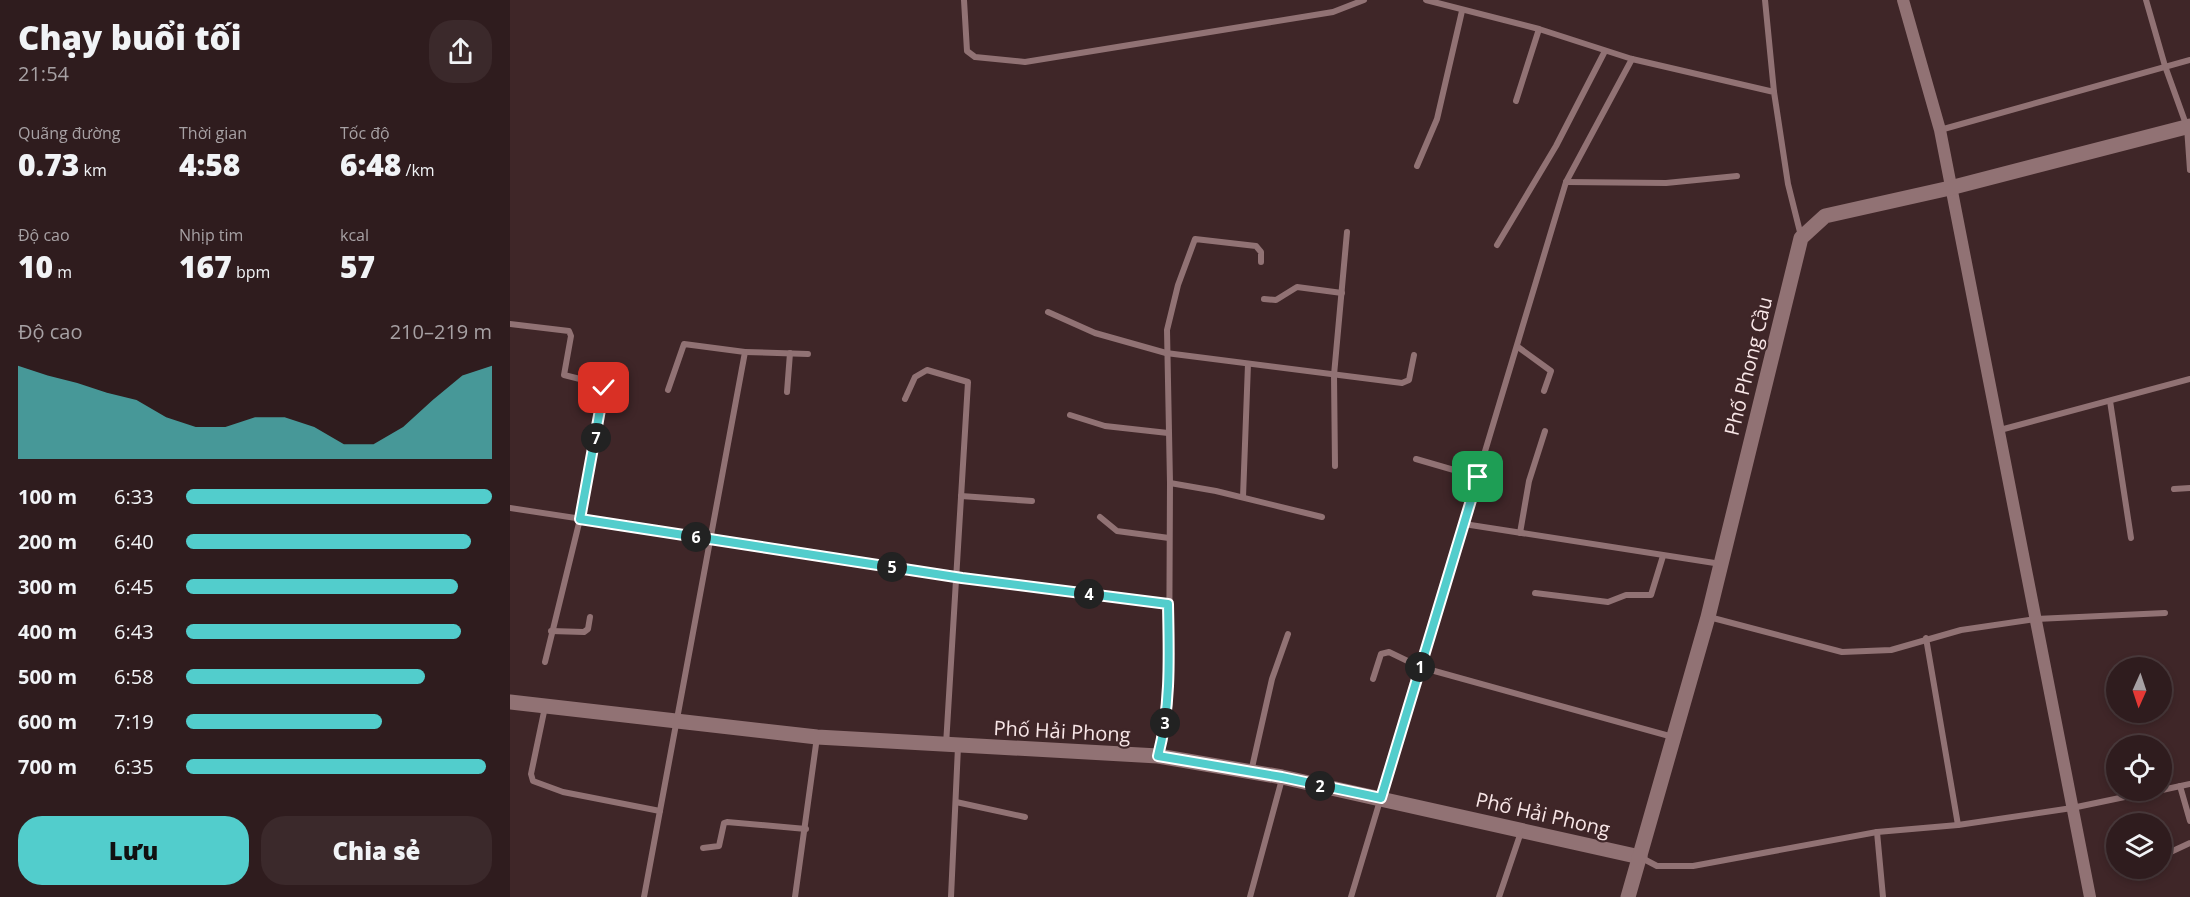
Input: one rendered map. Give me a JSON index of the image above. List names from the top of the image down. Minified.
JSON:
{"streets":{"street":["Phố Phong Cầu","Phố Hải Phong"]},"crossings":[["Phố Phong Cầu","Phố Hải Phong"]],"north":"bottom","page":{"heading":["Chạy buổi tối","21:54"],"stats":[["Quãng đường","0.73 km"],["Thời gian","4:58"],["Tốc độ","6:48 /km"],["Độ cao","10 m"],["Nhịp tim","167 bpm"],["kcal","57"]],"chart":["Độ cao","210–219 m"],"pins":["7","6","5","4","1","3","2"],"list":[{"name":"100 m","note":"6:33"},{"name":"200 m","note":"6:40"},{"name":"300 m","note":"6:45"},{"name":"400 m","note":"6:43"},{"name":"500 m","note":"6:58"},{"name":"600 m","note":"7:19"},{"name":"700 m","note":"6:35"}],"buttons":["Lưu","Chia sẻ"]}}
